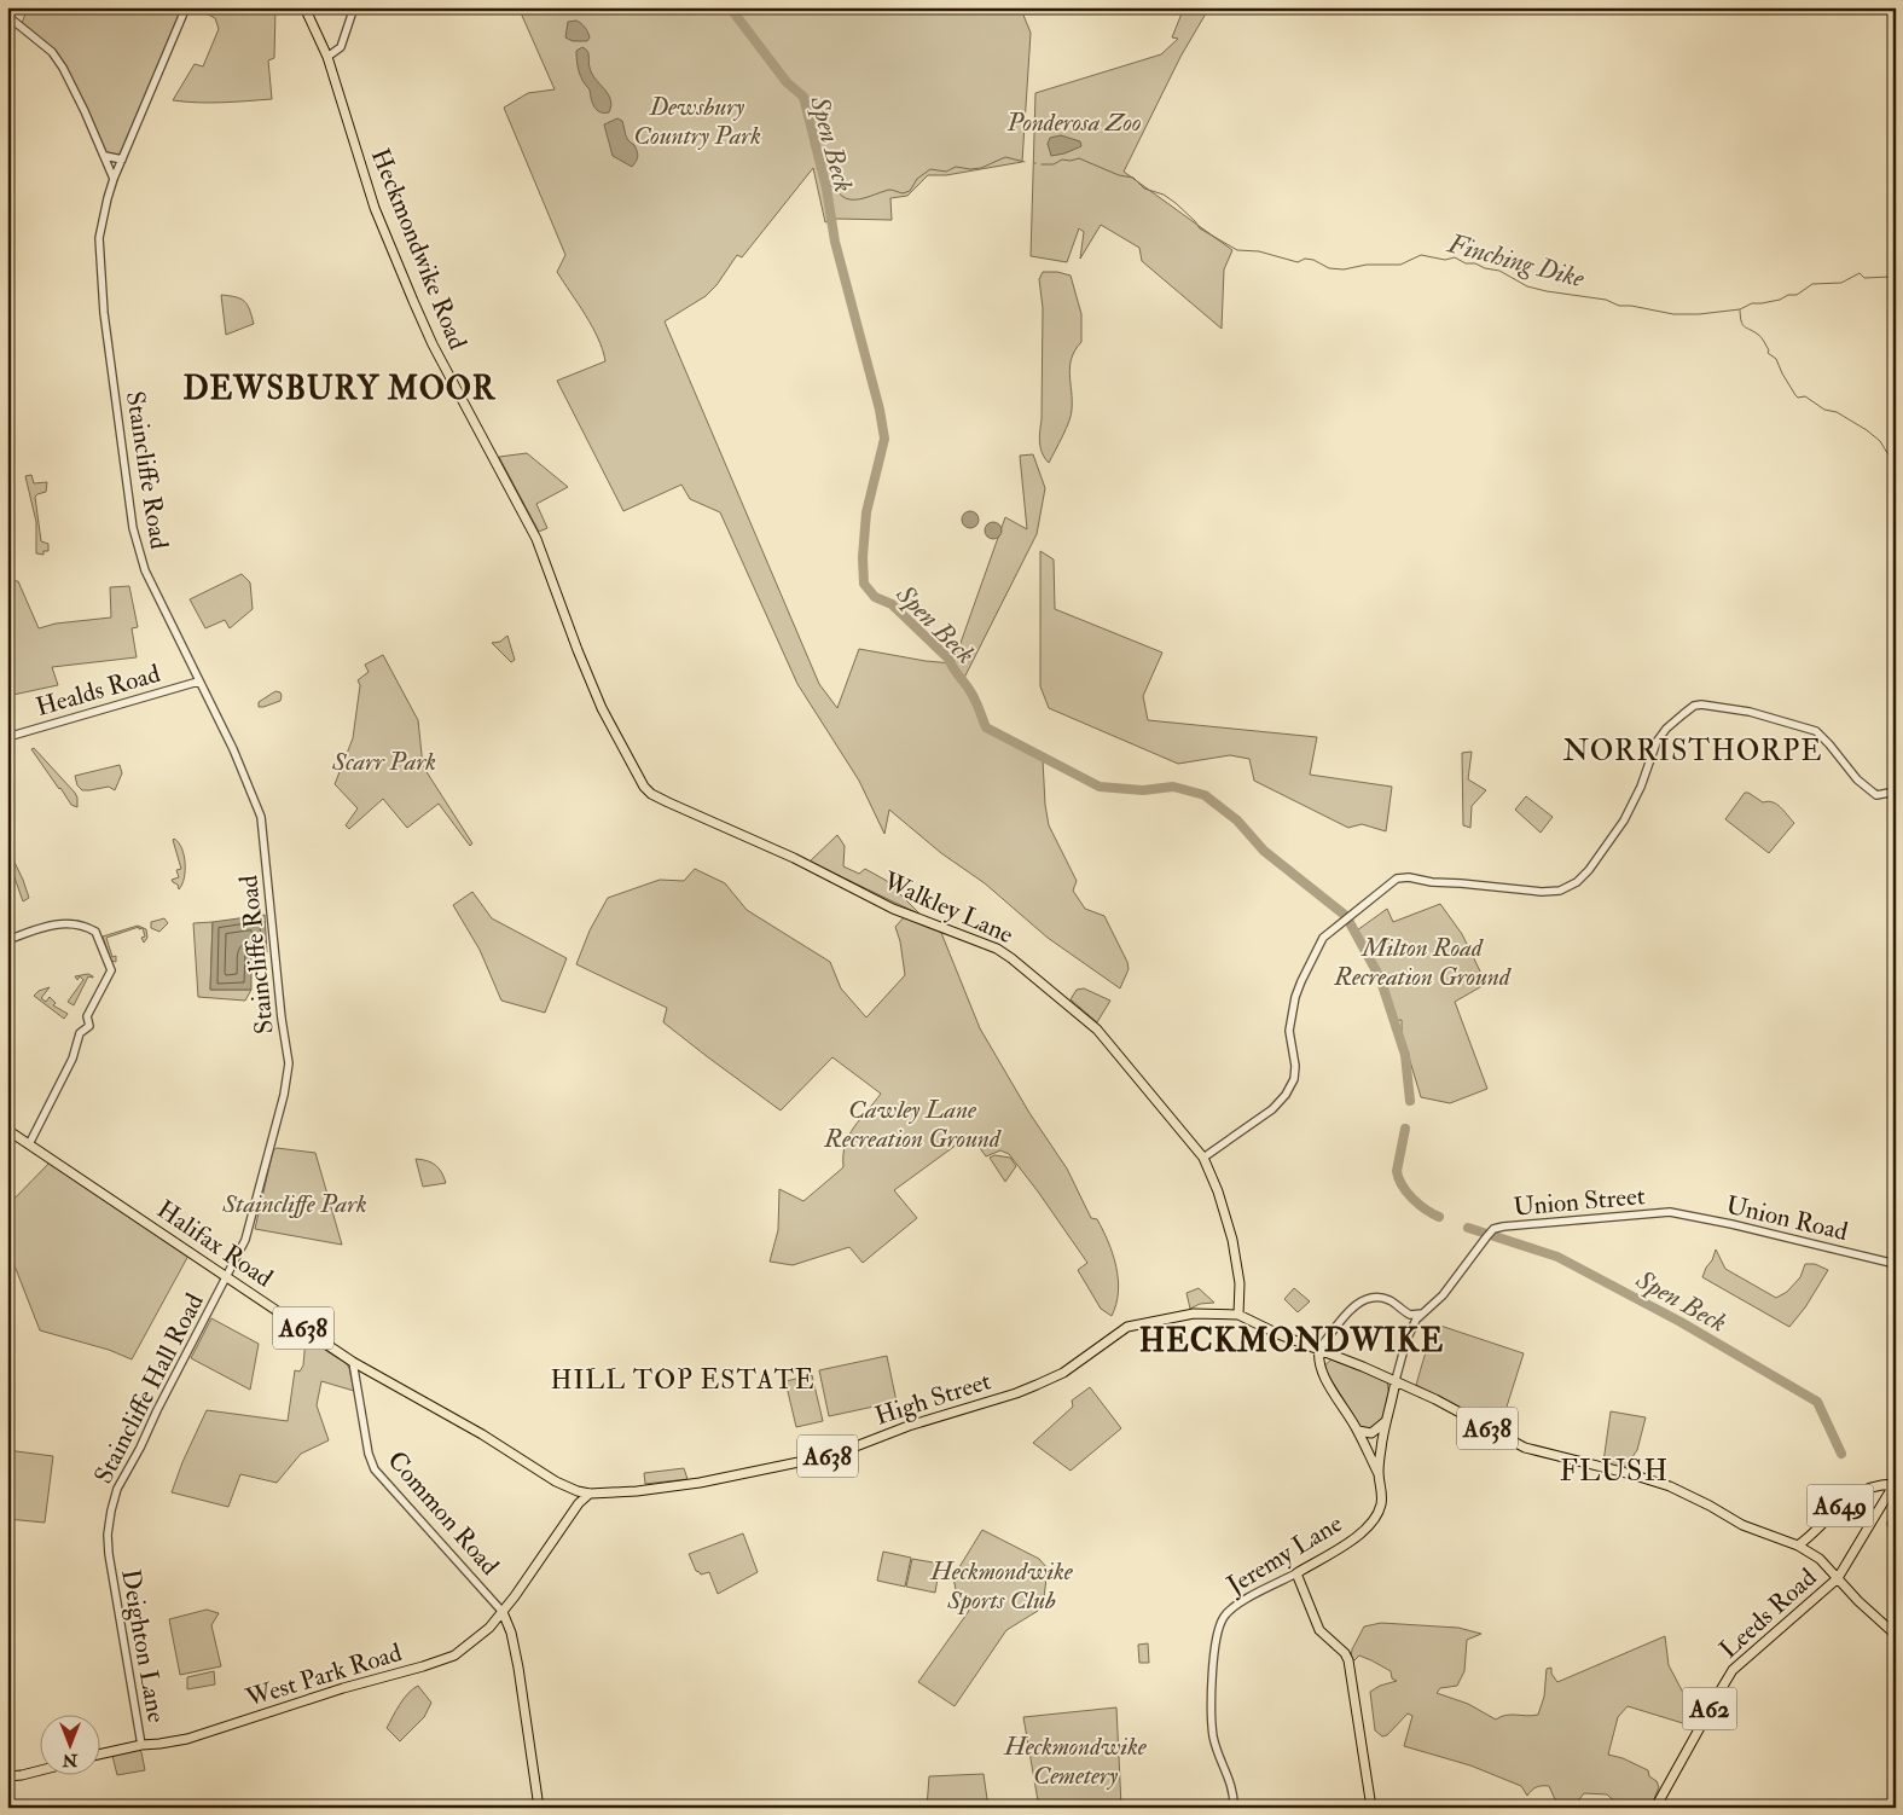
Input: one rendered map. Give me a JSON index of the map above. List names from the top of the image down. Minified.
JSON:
{"streets":{"main road":["Heckmondwike Road","Walkley Lane","Halifax Road","A638","High Street","A649","Jeremy Lane","Leeds Road","West Park Road","A62"],"street":["Staincliffe Road","Healds Road","Union Street","Union Road","Staincliffe Hall Road","Common Road","Deighton Lane"]},"crossings":[["Heckmondwike Road","Walkley Lane"],["Staincliffe Road","Healds Road"],["Staincliffe Road","Staincliffe Hall Road"],["Walkley Lane","A638"],["Walkley Lane","High Street"],["Union Street","Union Road"],["Union Street","A638"],["Halifax Road","Staincliffe Hall Road"],["Halifax Road","High Street"],["Halifax Road","Common Road"],["Halifax Road","West Park Road"],["A638","High Street"],["A638","A649"],["A638","Leeds Road"],["Staincliffe Hall Road","Deighton Lane"],["High Street","West Park Road"],["A649","Leeds Road"],["Common Road","West Park Road"],["Deighton Lane","West Park Road"]],"districts":["DEWSBURY MOOR","NORRISTHORPE","HECKMONDWIKE","HILL TOP ESTATE","FLUSH"],"water":["Spen Beck","Finching Dike"],"parks":["Dewsbury Country Park","Ponderosa Zoo","Scarr Park","Milton Road Recreation Ground","Cawley Lane Recreation Ground","Staincliffe Park","Heckmondwike Sports Club","Heckmondwike Cemetery"],"north":"bottom"}
